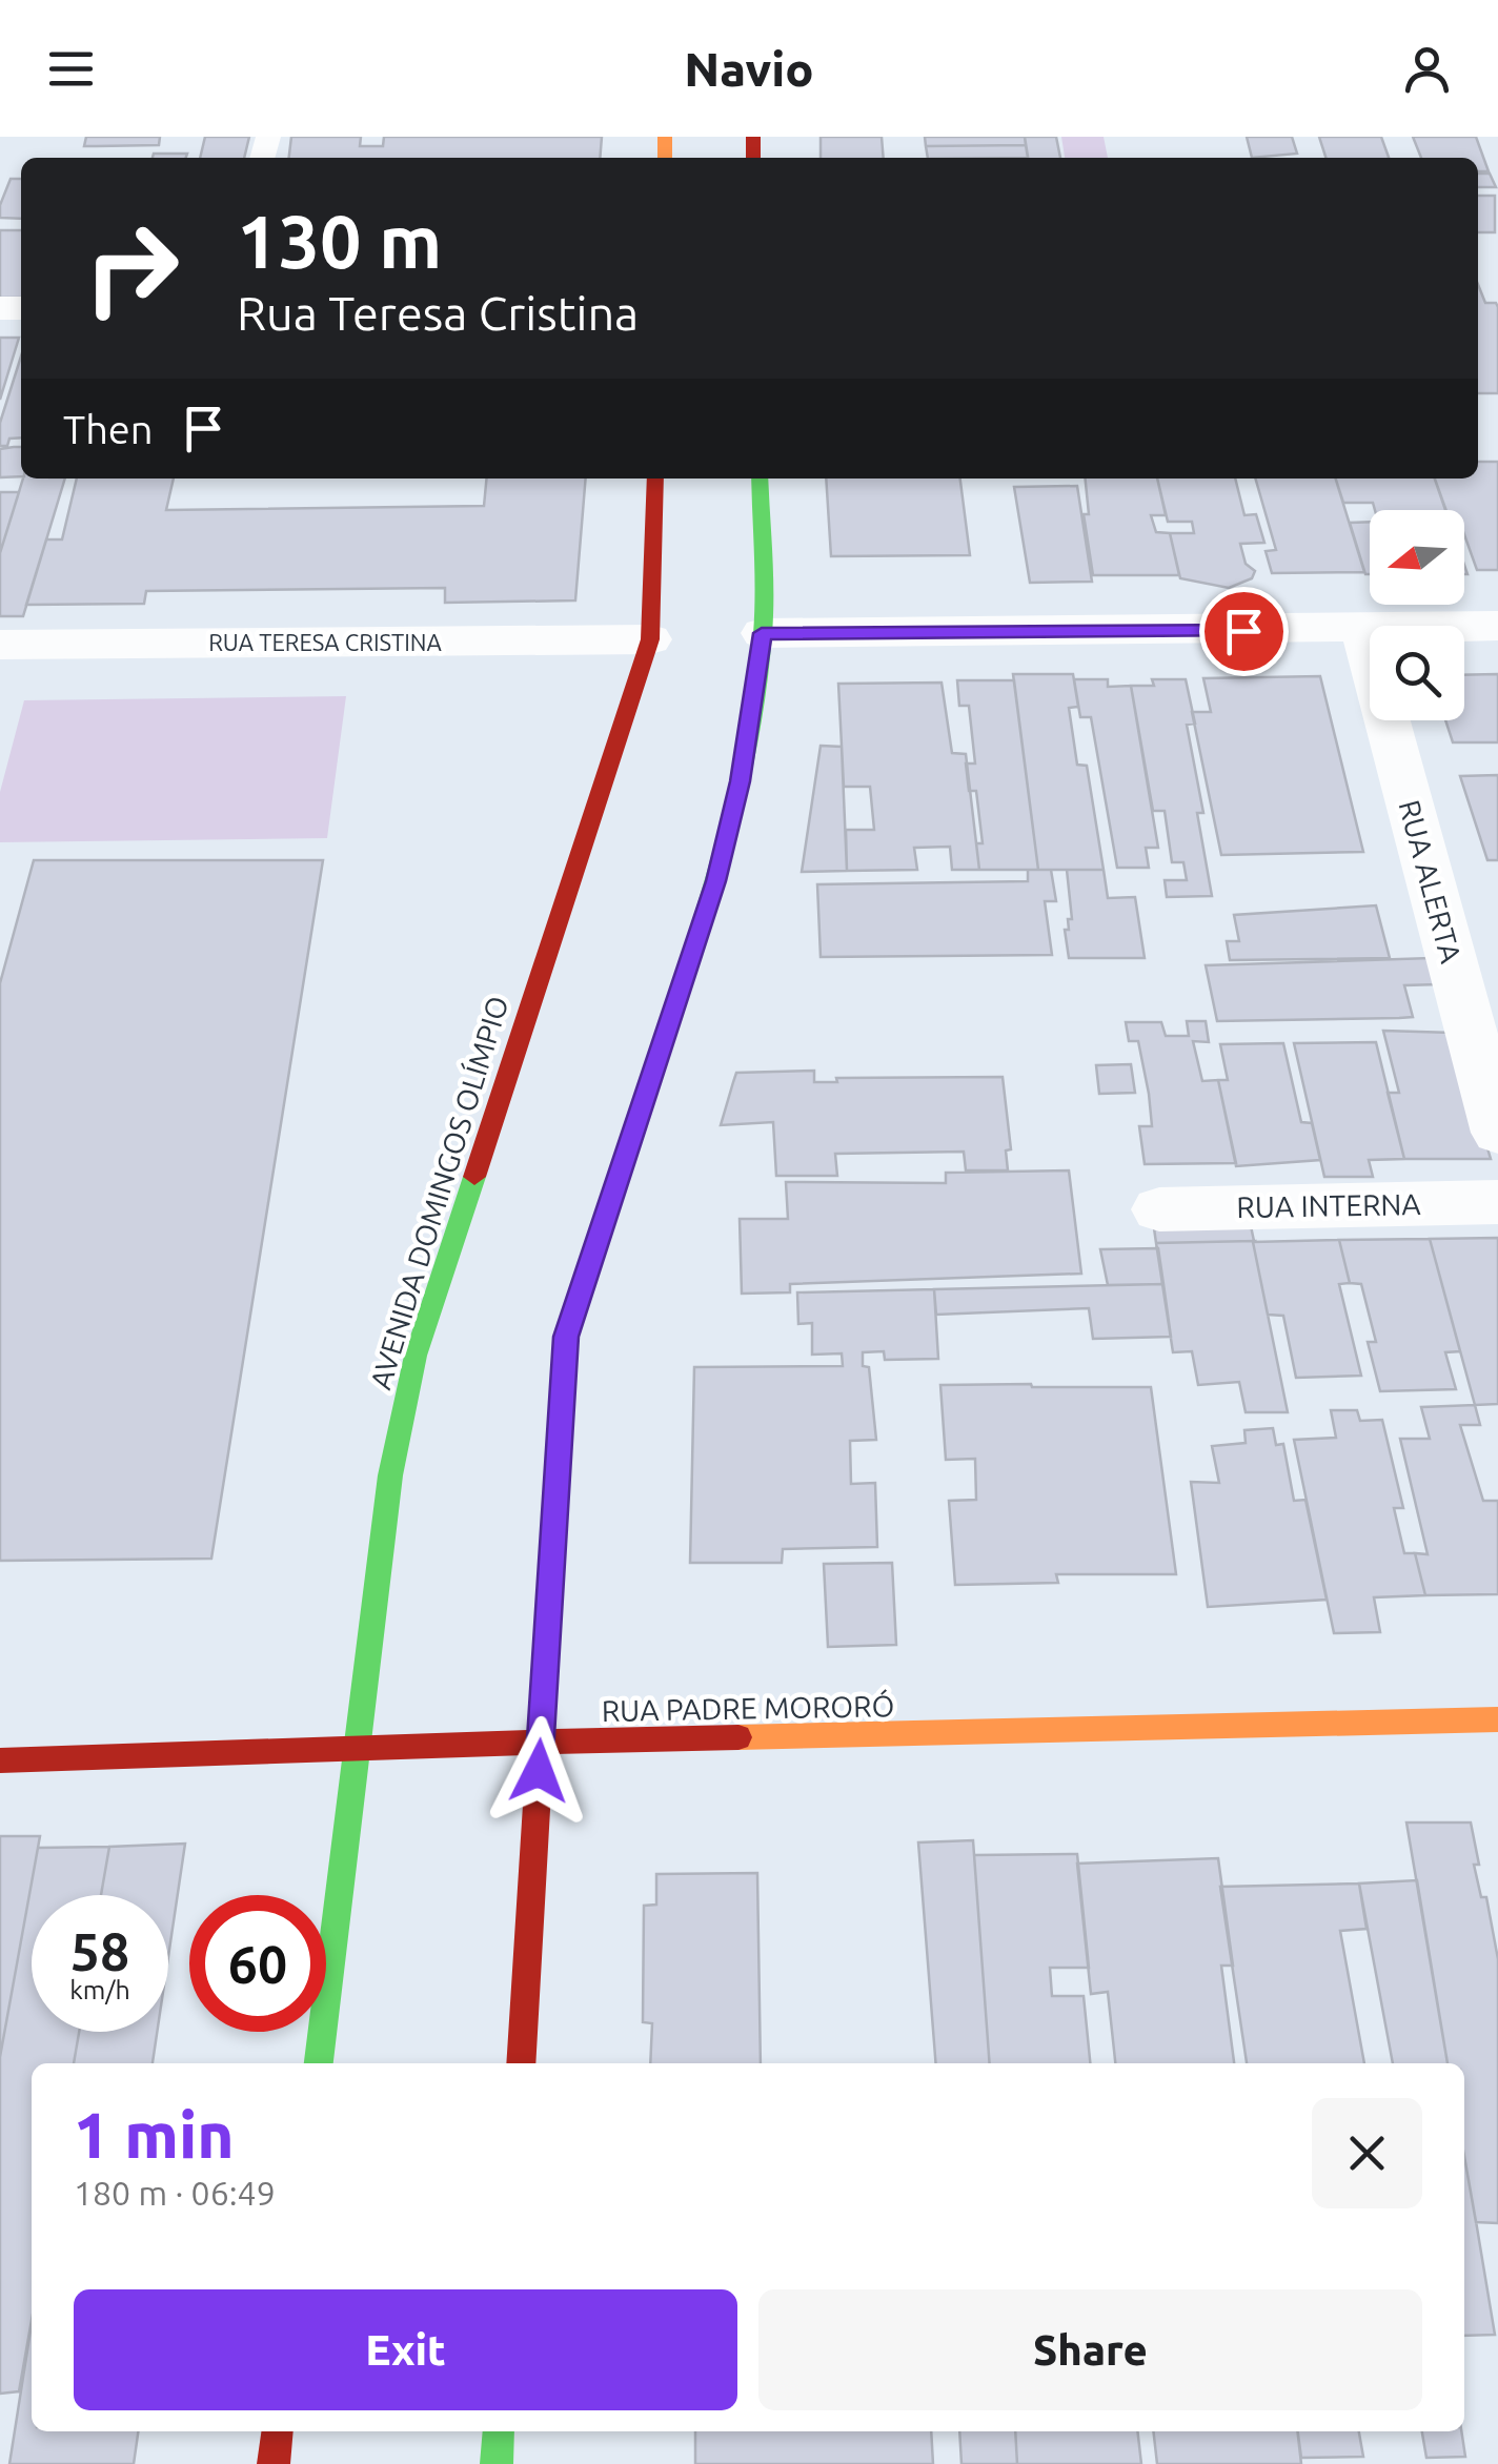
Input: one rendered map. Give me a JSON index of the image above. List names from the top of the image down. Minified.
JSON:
{"streets":{"main road":["AVENIDA DOMINGOS OLÍMPIO","RUA PADRE MORORÓ"],"street":["RUA TERESA CRISTINA","RUA ALERTA","RUA INTERNA"]},"crossings":[["RUA TERESA CRISTINA","AVENIDA DOMINGOS OLÍMPIO"],["AVENIDA DOMINGOS OLÍMPIO","RUA PADRE MORORÓ"]],"north":"left","page":{"header":"Navio","turn":["130 m","Rua Teresa Cristina"],"then":"Then","speed":"58 km/h","limit":"60","heading":["1 min","180 m · 06:49"],"buttons":["Exit","Share"]}}
